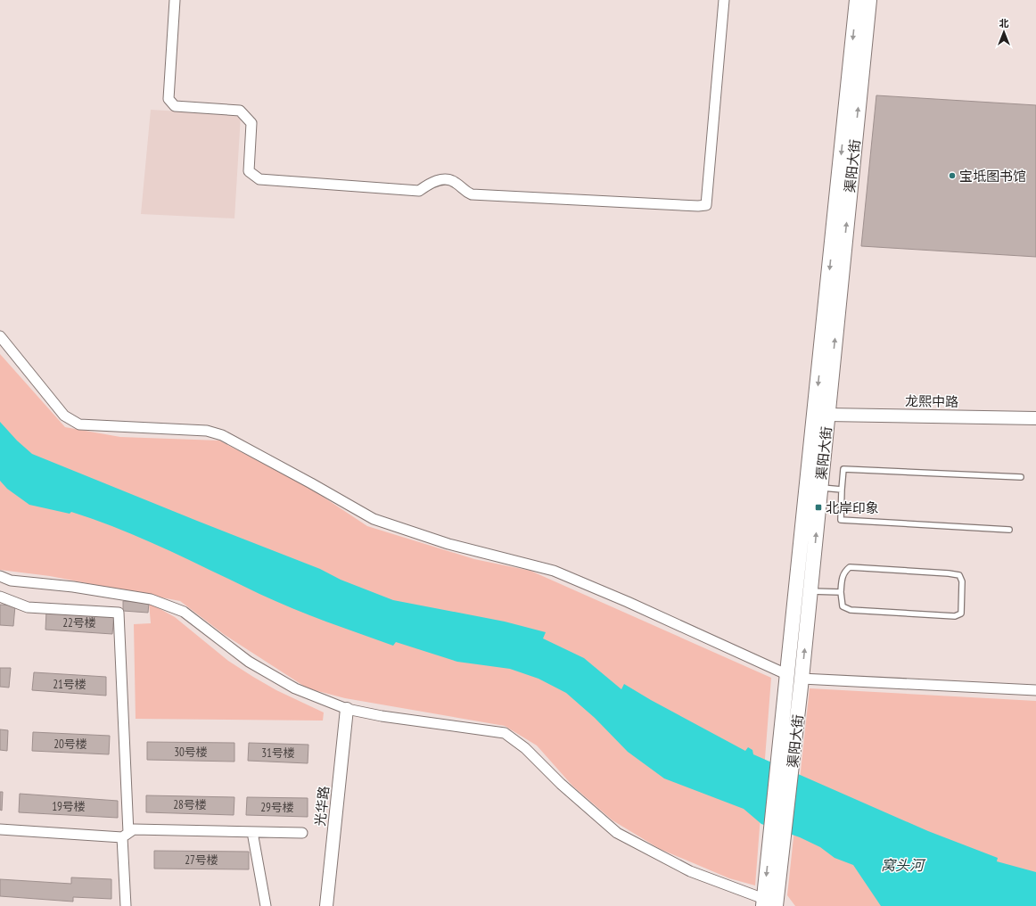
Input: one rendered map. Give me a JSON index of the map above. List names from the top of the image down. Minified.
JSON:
{"streets":{"main road":["渠阳大街"],"street":["龙熙中路","光华路"]},"crossings":[["渠阳大街","龙熙中路"]],"water":["窝头河"],"places":{"other":["宝坻图书馆"],"transit":["北岸印象"]},"house_numbers":["22号楼","21号楼","20号楼","30号楼","31号楼","28号楼","19号楼","29号楼","27号楼"],"north":"top"}
